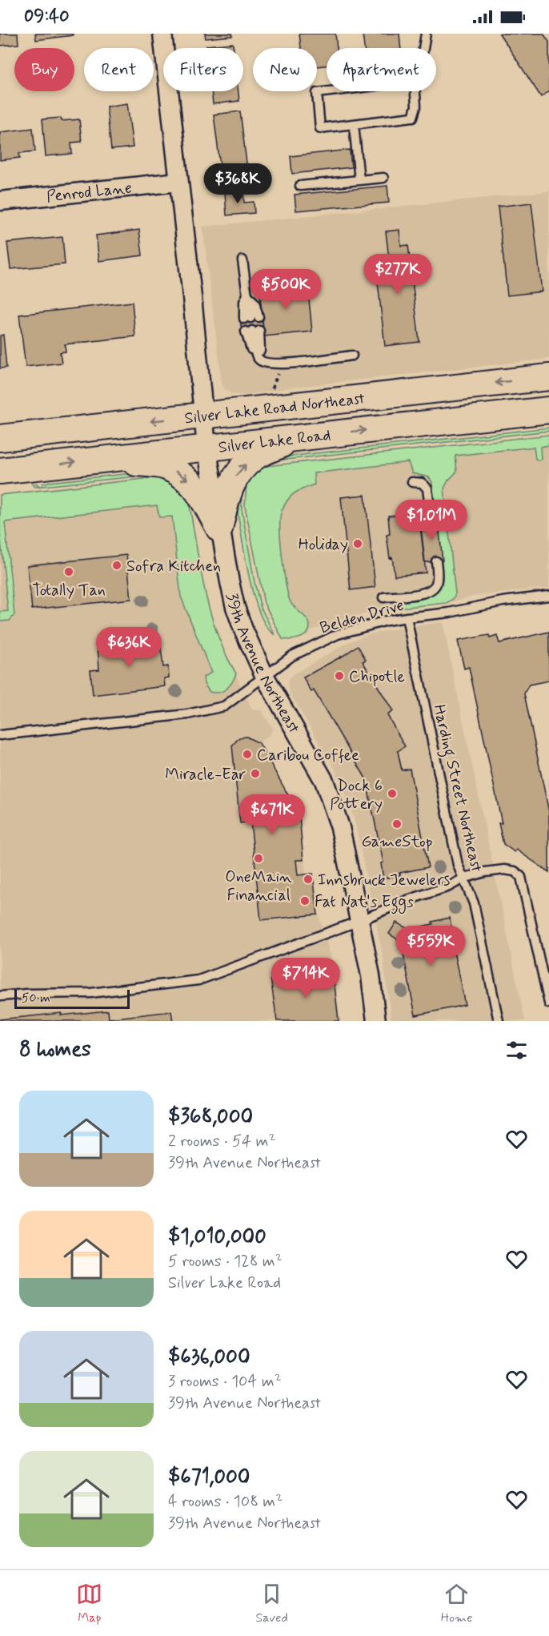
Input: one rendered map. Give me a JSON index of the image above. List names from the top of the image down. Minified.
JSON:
{"streets":{"main road":["Silver Lake Road Northeast","Silver Lake Road"],"street":["Penrod Lane","39th Avenue Northeast"],"lane":["Belden Drive","Harding Street Northeast"]},"crossings":[["Penrod Lane","39th Avenue Northeast"],["Silver Lake Road Northeast","39th Avenue Northeast"],["Silver Lake Road","39th Avenue Northeast"],["Belden Drive","39th Avenue Northeast"],["Belden Drive","Harding Street Northeast"]],"one_way":["Silver Lake Road Northeast","Silver Lake Road"],"places":["Holiday","Sofra Kitchen","Totally Tan","Chipotle","Caribou Coffee","Miracle-Ear","Dock 6 Pottery","GameStop","OneMain Financial","Innsbruck Jewelers","Fat Nat's Eggs"],"scale_bar":"50 m","page":{"status":"09:40","chip":["Buy","Rent","Filters","New","Apartment"],"price":["$368K","$277K","$500K","$1.01M","$636K","$671K","$559K","$714K"],"scale":"50 m","heading":"8 homes","list":[{"name":"$368,000","note":"2 rooms · 54 m² · 39th Avenue Northeast"},{"name":"$1,010,000","note":"5 rooms · 128 m² · Silver Lake Road"},{"name":"$636,000","note":"3 rooms · 104 m² · 39th Avenue Northeast"},{"name":"$671,000","note":"4 rooms · 108 m² · 39th Avenue Northeast"}],"tabs":["Map","Saved","Home"]}}
